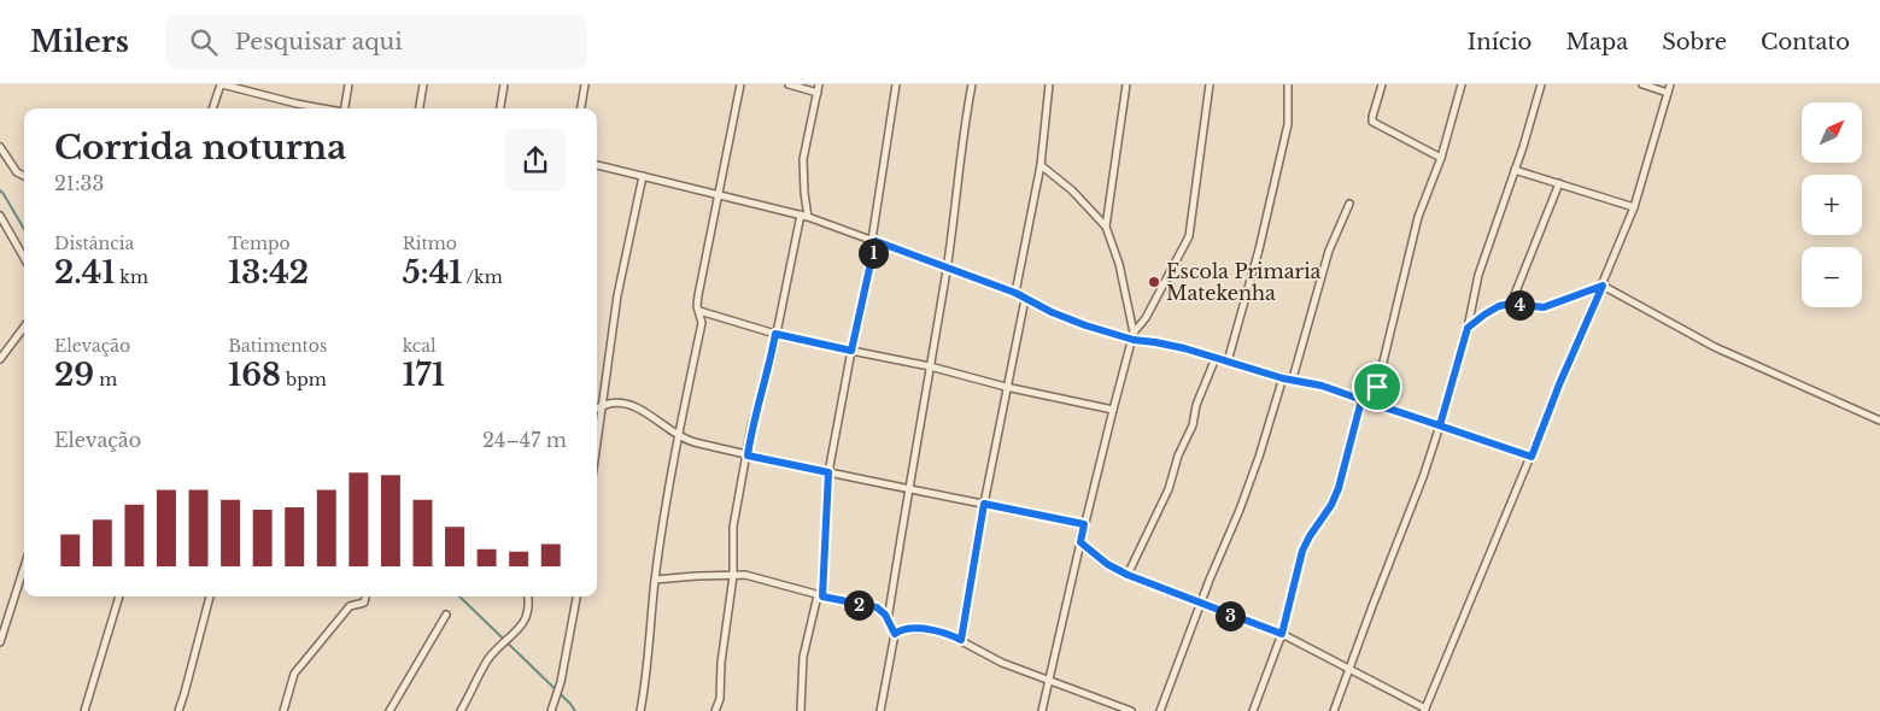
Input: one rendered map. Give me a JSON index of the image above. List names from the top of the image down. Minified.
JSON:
{"places":["Escola Primaria Matekenha"],"north":"top right","page":{"header":"Milers","search":"Pesquisar aqui","nav":["Início","Mapa","Sobre","Contato"],"map_buttons":["+","−"],"heading":["Corrida noturna","21:33"],"stats":[["Distância","2.41 km"],["Tempo","13:42"],["Ritmo","5:41 /km"],["Elevação","29 m"],["Batimentos","168 bpm"],["kcal","171"]],"pins":["1","4","2","3"],"chart":["Elevação","24–47 m"]}}
